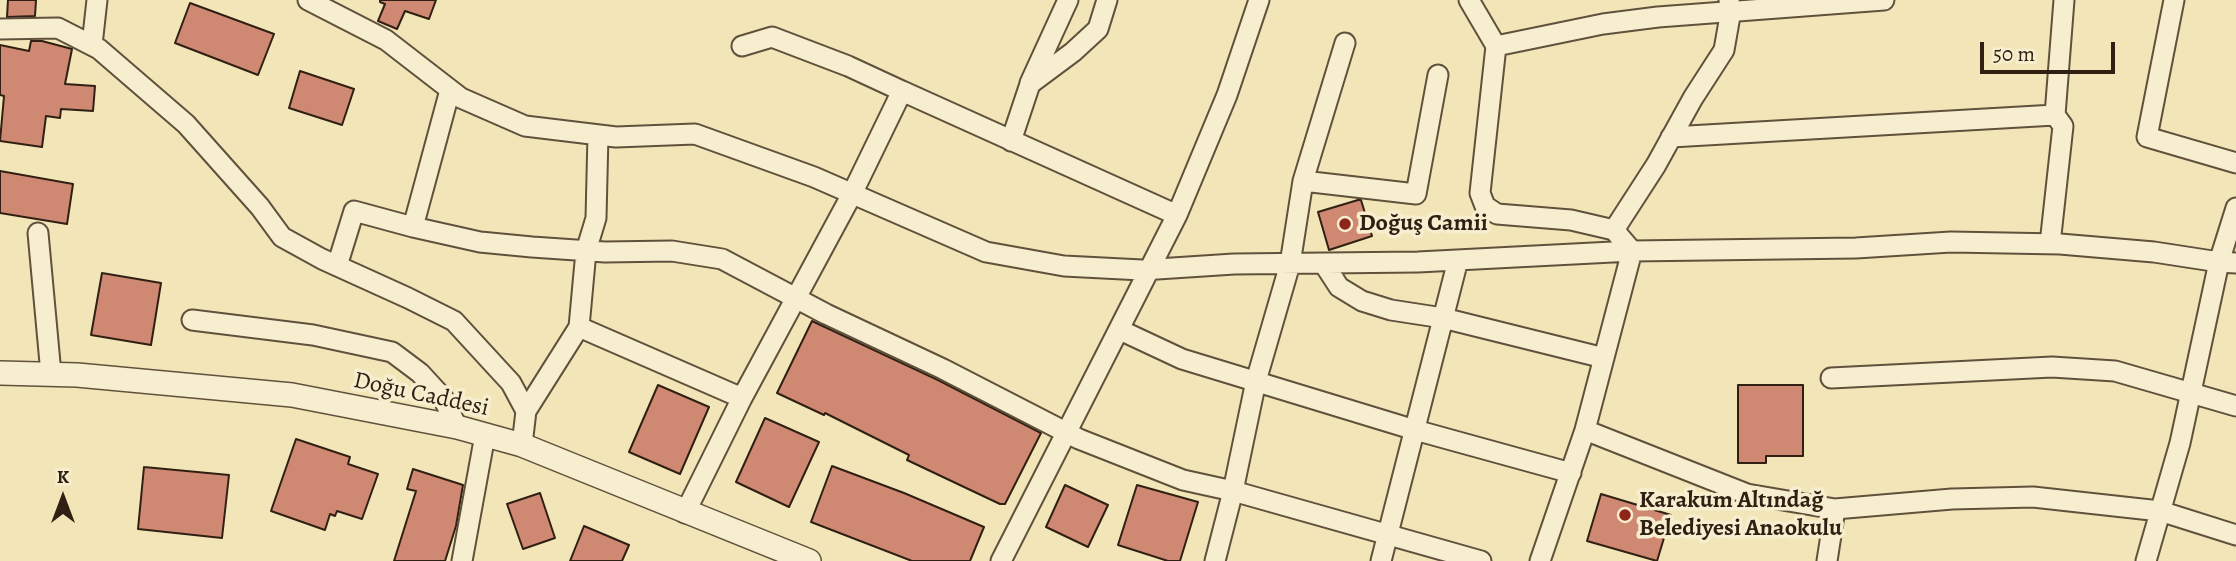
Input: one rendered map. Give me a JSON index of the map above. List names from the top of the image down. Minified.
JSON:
{"streets":{"street":["Doğu Caddesi"]},"places":["Doğuş Camii","Karakum Altındağ Belediyesi Anaokulu"],"scale_bar":"50 m","north":"top"}
